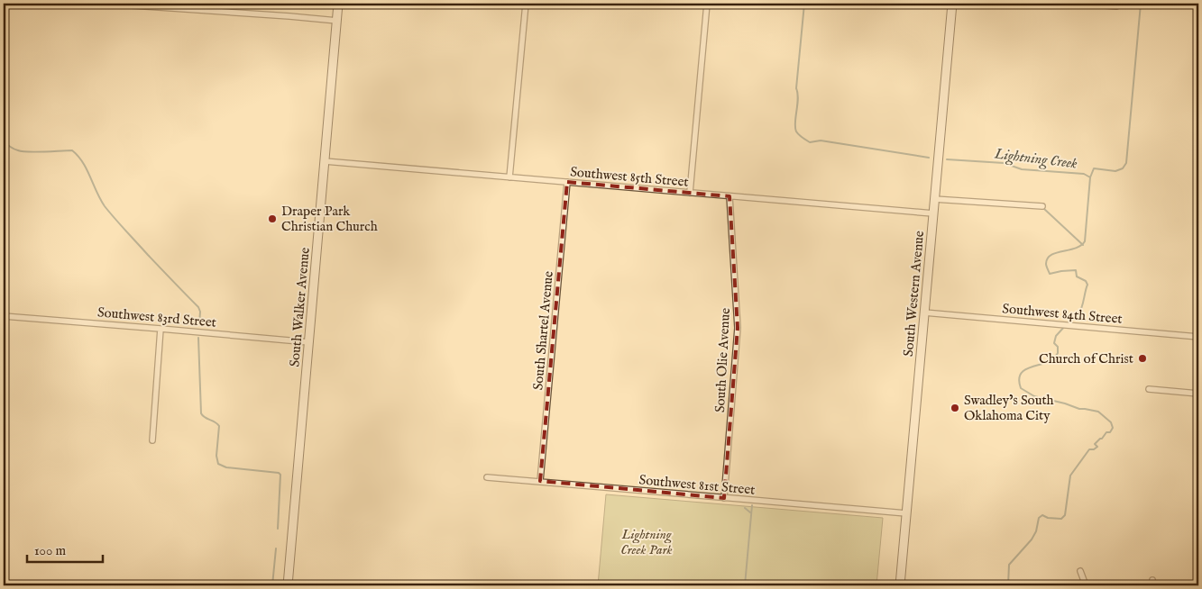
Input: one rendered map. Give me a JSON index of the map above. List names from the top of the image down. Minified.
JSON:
{"streets":{"main road":["South Western Avenue","South Walker Avenue"],"street":["Southwest 85th Street","Southwest 84th Street","Southwest 83rd Street","South Shartel Avenue","South Olie Avenue","Southwest 81st Street"]},"crossings":[["Southwest 85th Street","South Western Avenue"],["Southwest 85th Street","South Walker Avenue"],["Southwest 85th Street","South Shartel Avenue"],["Southwest 85th Street","South Olie Avenue"],["South Western Avenue","Southwest 84th Street"],["South Western Avenue","Southwest 81st Street"],["South Walker Avenue","Southwest 83rd Street"],["South Shartel Avenue","Southwest 81st Street"],["South Olie Avenue","Southwest 81st Street"]],"water":["Lightning Creek"],"parks":["Lightning Creek Park"],"places":["Draper Park Christian Church","Church of Christ","Swadley’s South Oklahoma City"],"scale_bar":"100 m"}
